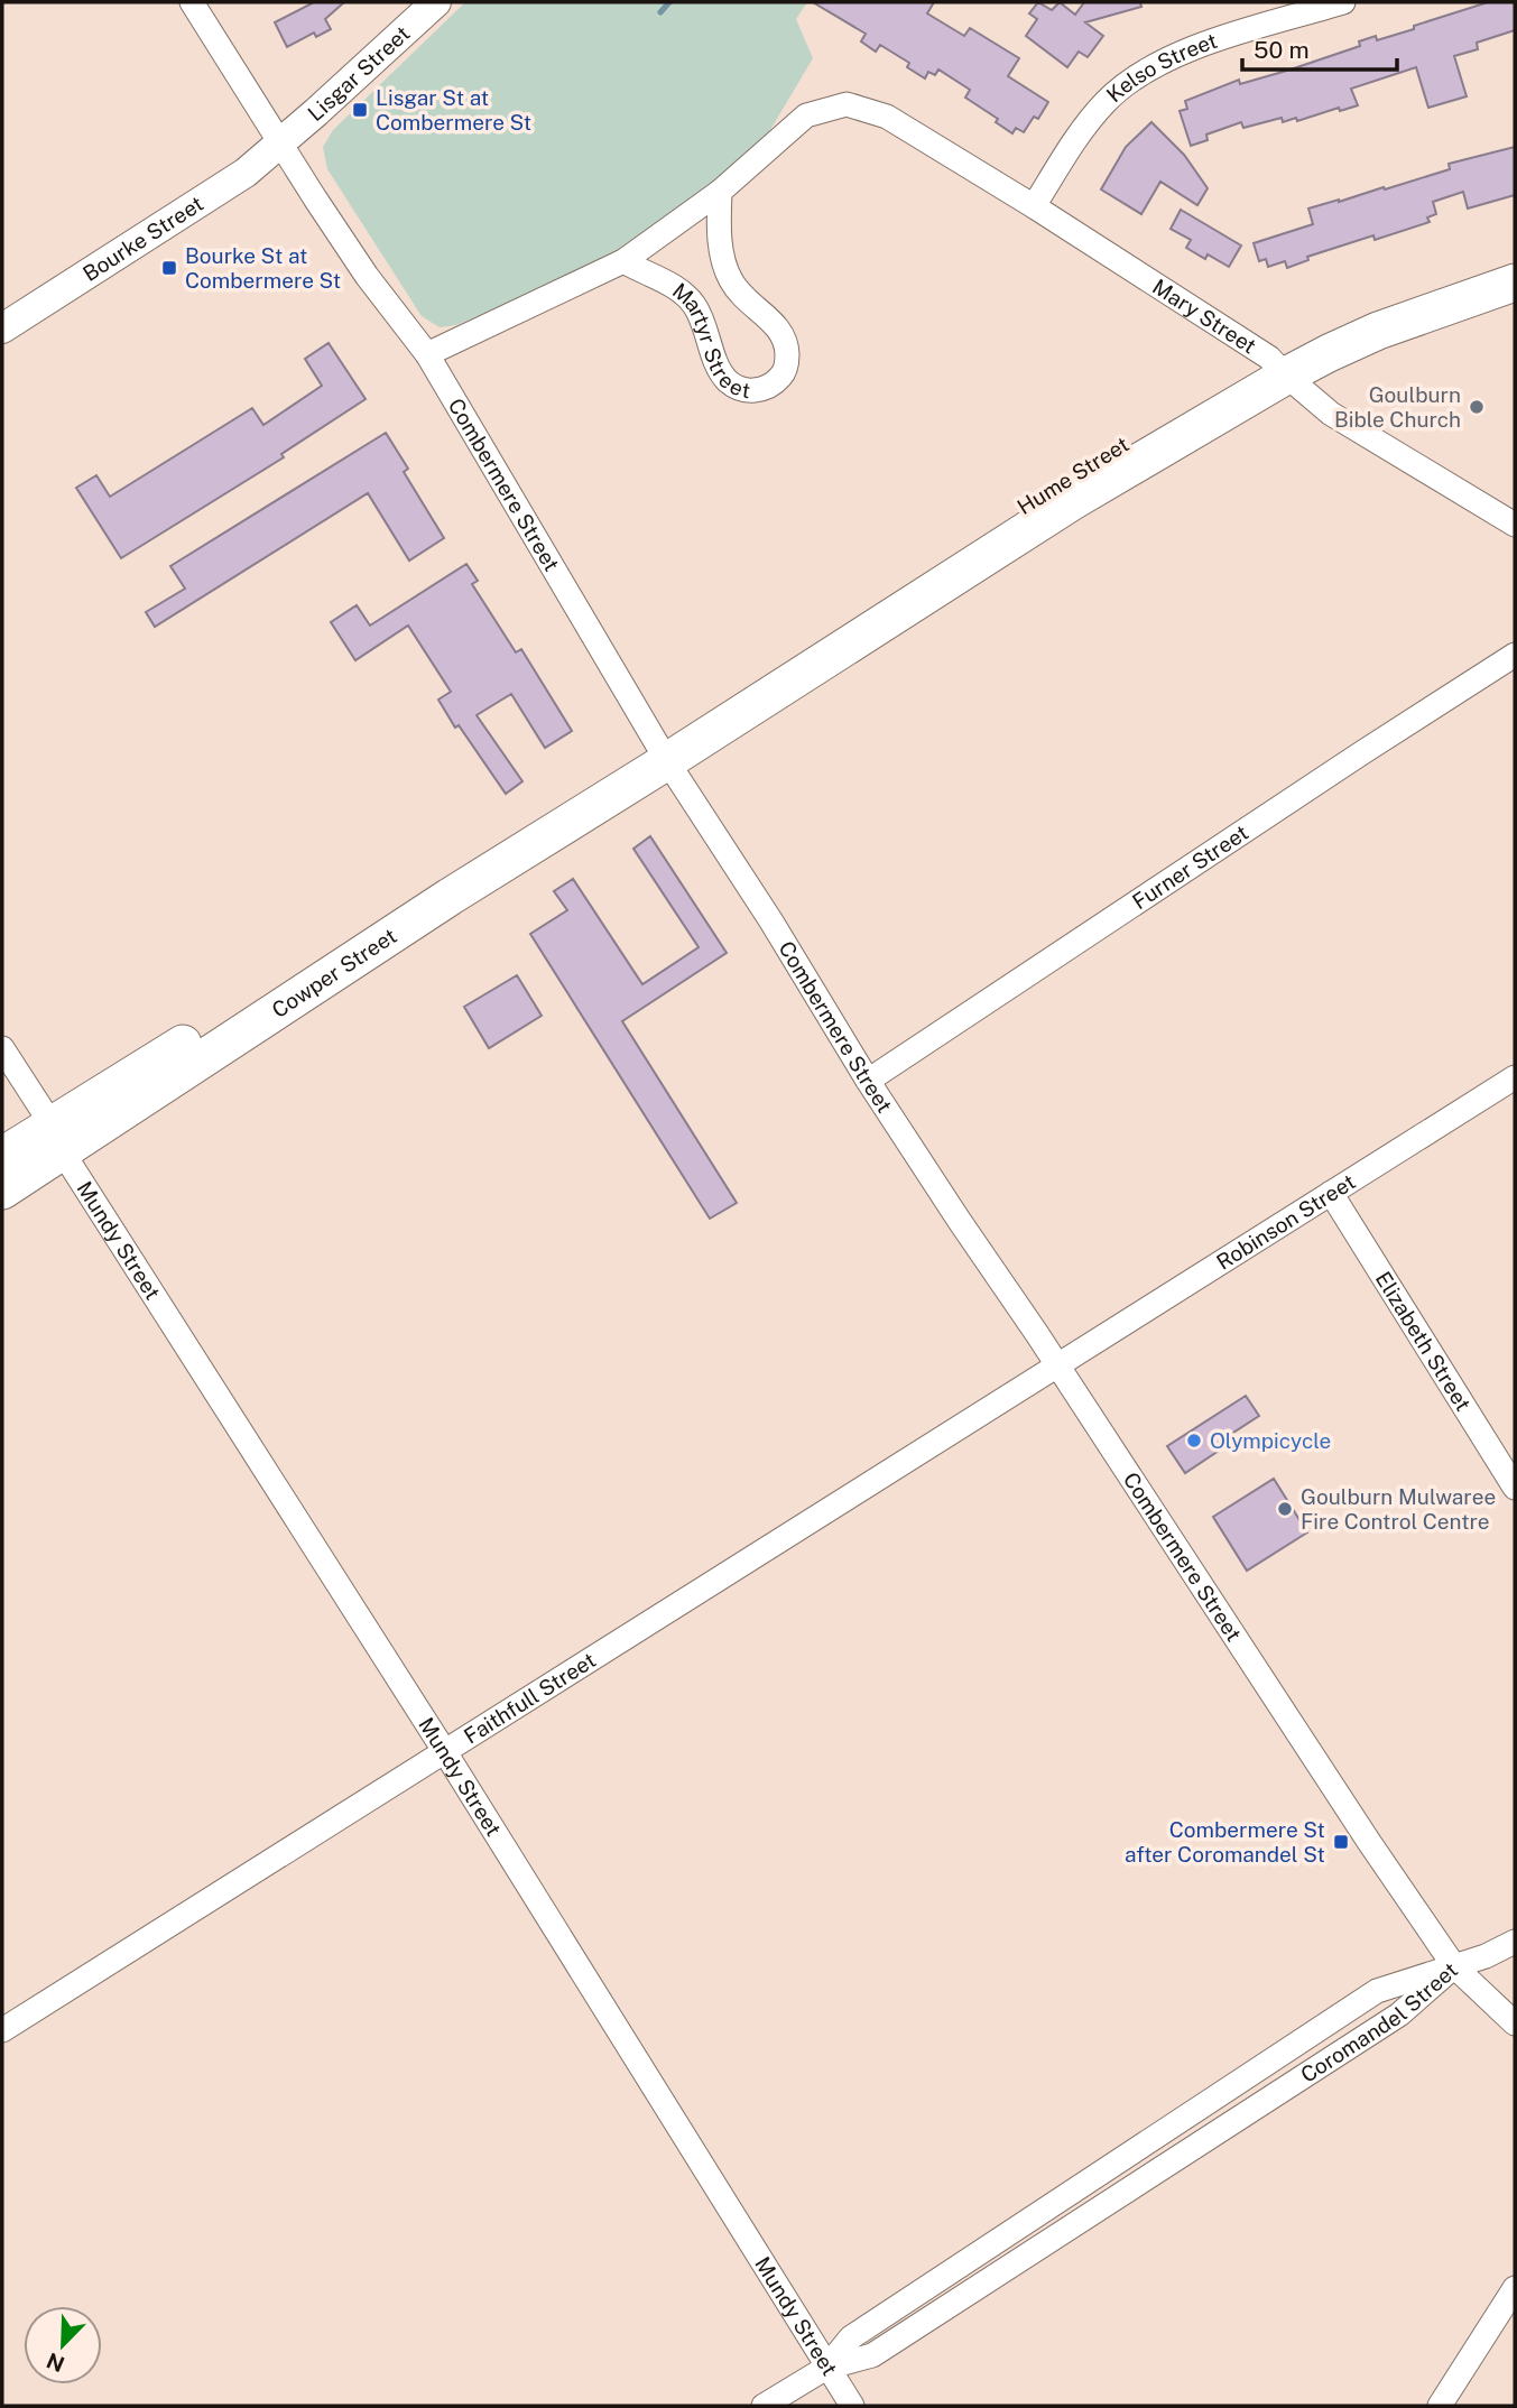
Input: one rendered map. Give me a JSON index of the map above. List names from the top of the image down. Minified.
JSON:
{"streets":{"main road":["Hume Street","Cowper Street"],"street":["Kelso Street","Lisgar Street","Bourke Street","Mary Street","Martyr Street","Combermere Street","Furner Street","Robinson Street","Mundy Street","Elizabeth Street","Faithfull Street","Coromandel Street"]},"crossings":[["Kelso Street","Mary Street"],["Lisgar Street","Bourke Street"],["Lisgar Street","Combermere Street"],["Bourke Street","Combermere Street"],["Mary Street","Martyr Street"],["Mary Street","Hume Street"],["Hume Street","Combermere Street"],["Hume Street","Cowper Street"],["Combermere Street","Furner Street"],["Combermere Street","Cowper Street"],["Combermere Street","Robinson Street"],["Combermere Street","Faithfull Street"],["Combermere Street","Coromandel Street"],["Cowper Street","Mundy Street"],["Robinson Street","Elizabeth Street"],["Robinson Street","Faithfull Street"],["Mundy Street","Faithfull Street"],["Mundy Street","Coromandel Street"]],"places":{"transit":["Lisgar St at Combermere St","Bourke St at Combermere St","Combermere St after Coromandel St"],"other":["Goulburn Bible Church","Olympicycle","Goulburn Mulwaree Fire Control Centre"]},"scale_bar":"50 m","north":"bottom left"}
